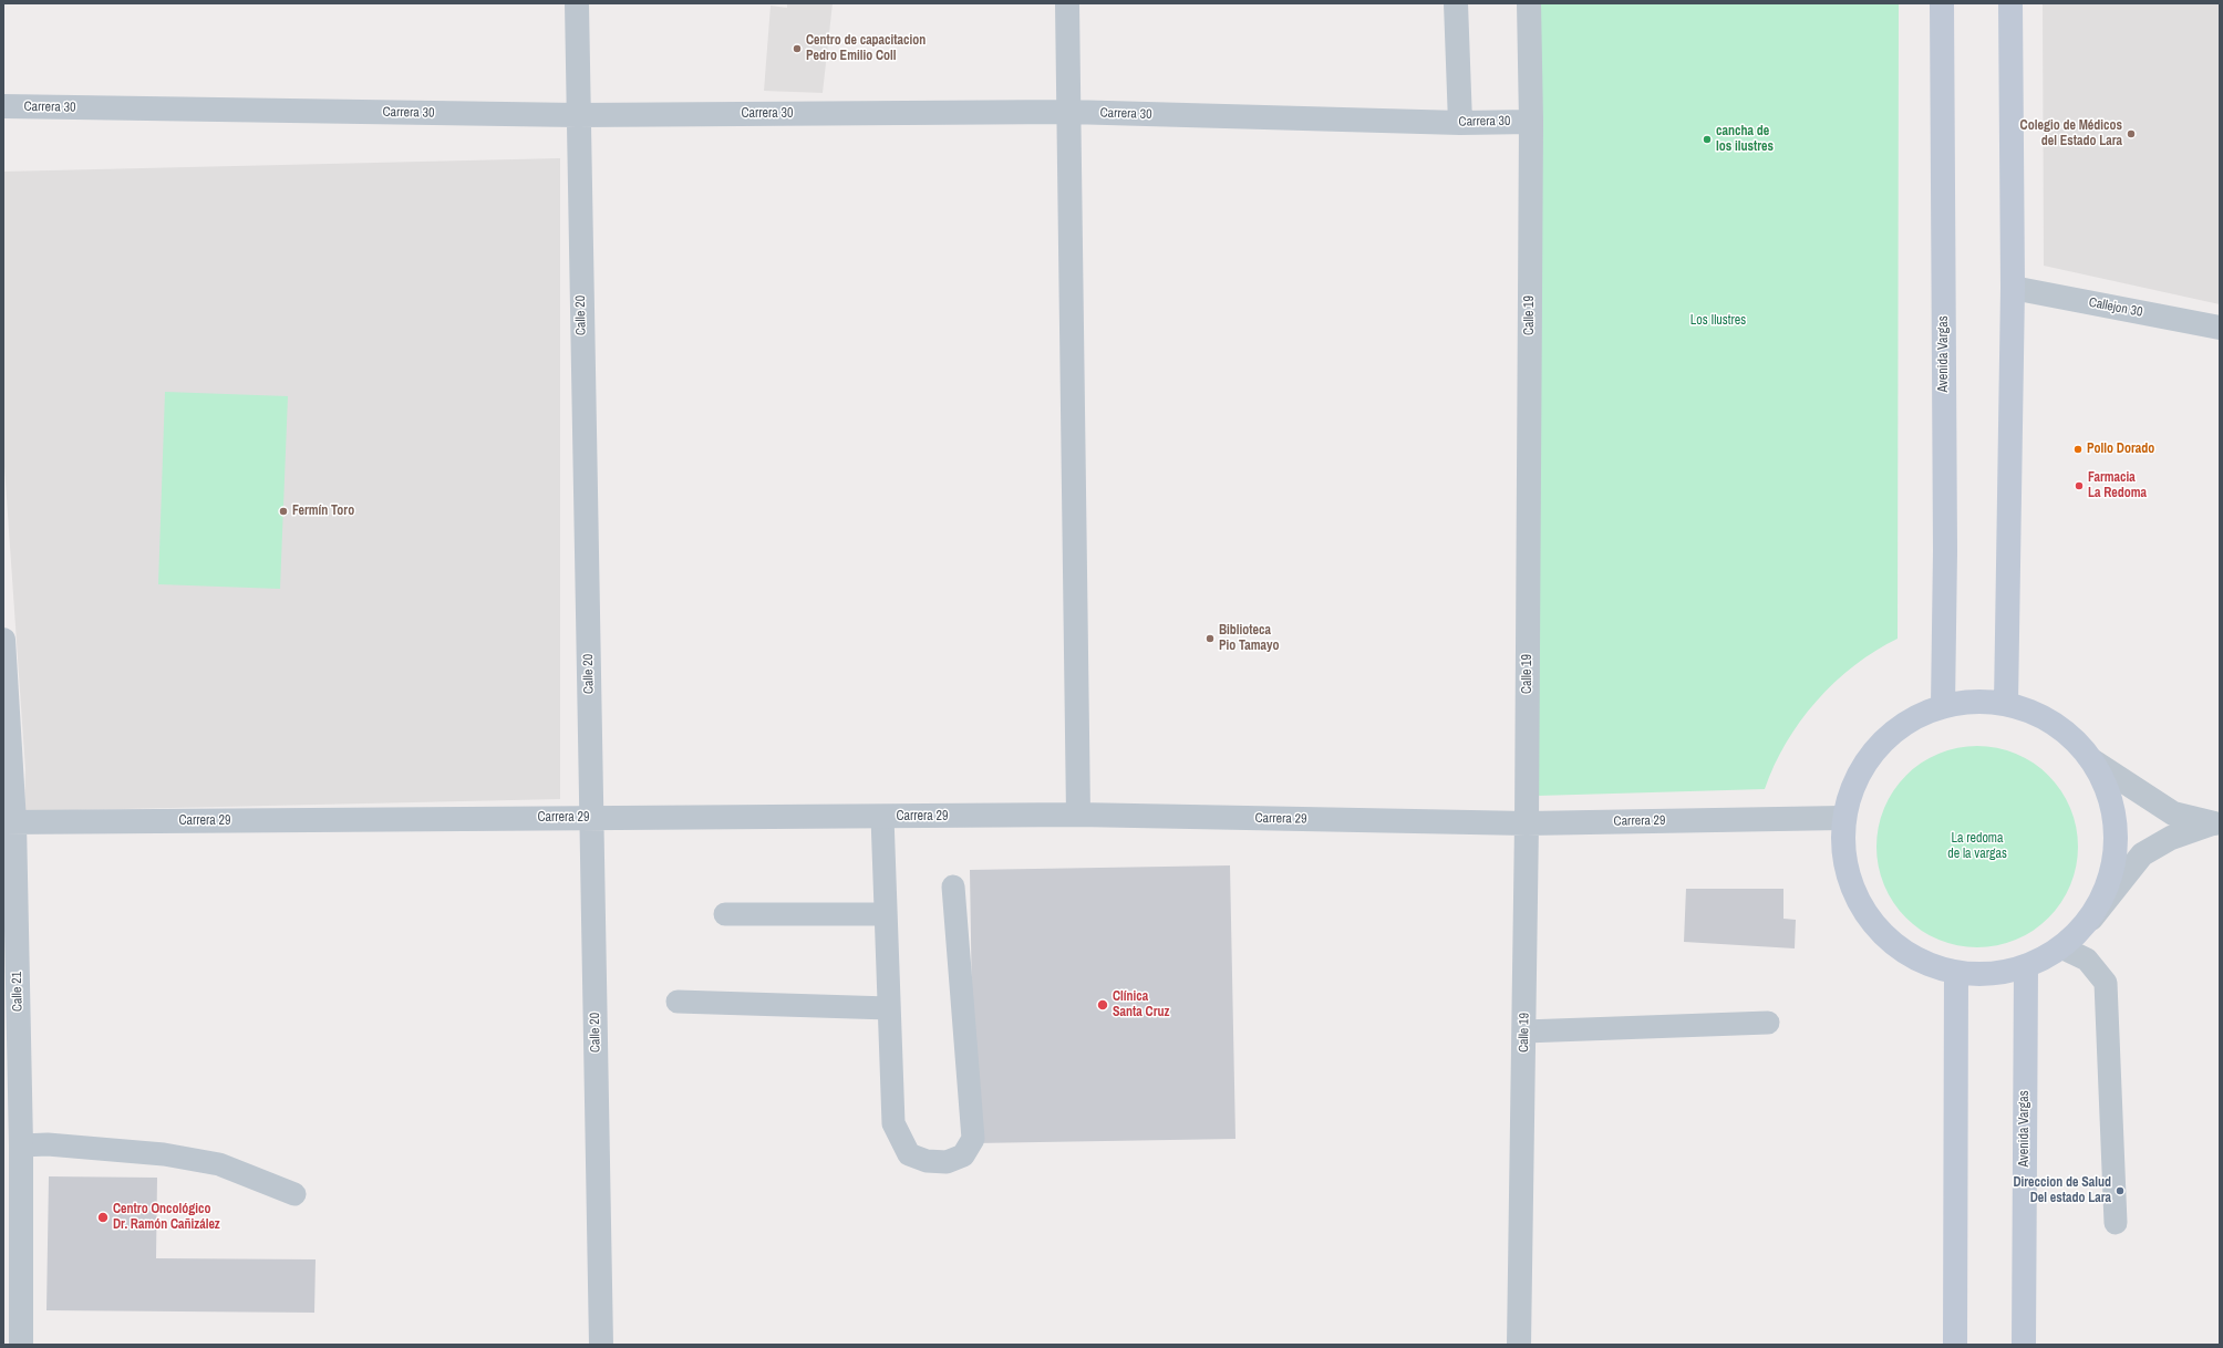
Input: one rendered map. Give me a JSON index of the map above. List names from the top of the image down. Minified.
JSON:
{"streets":{"main road":["Avenida Vargas"],"street":["Carrera 30","Callejon 30","Calle 20","Calle 19","Carrera 29","Calle 21"]},"crossings":[["Carrera 30","Calle 20"],["Carrera 30","Calle 19"],["Calle 20","Carrera 29"],["Calle 19","Carrera 29"],["Carrera 29","Calle 21"]],"parks":["Los Ilustres","La redoma de la vargas"],"places":["Centro de capacitacion Pedro Emilio Coll","Colegio de Médicos del Estado Lara","cancha de los ilustres","Pollo Dorado","Farmacia La Redoma","Fermín Toro","Biblioteca Pio Tamayo","Clínica Santa Cruz","Direccion de Salud Del estado Lara","Centro Oncológico Dr. Ramón Cañizález"]}
